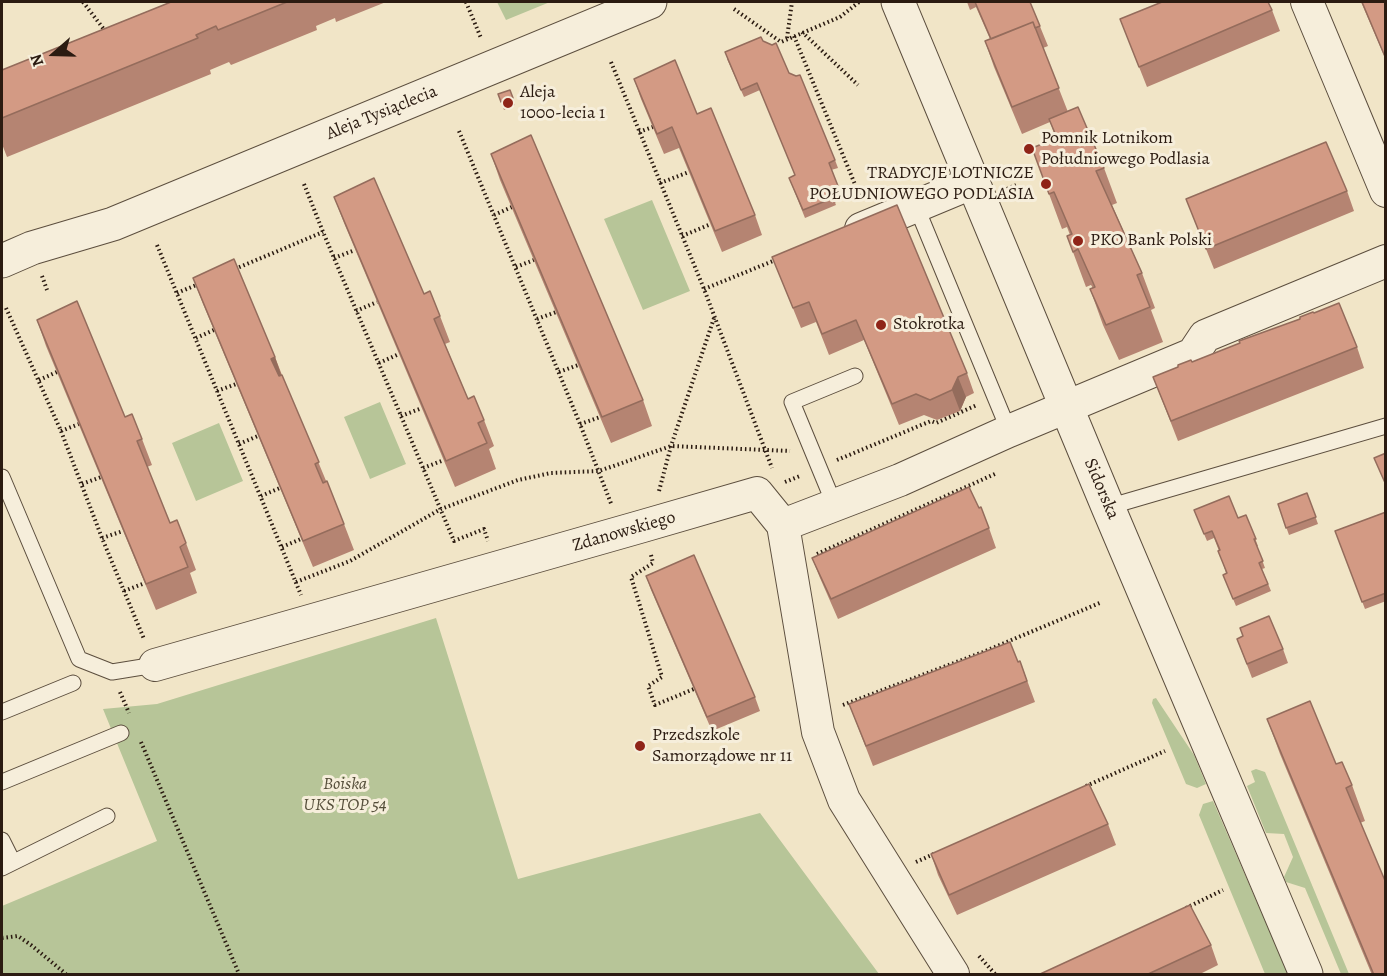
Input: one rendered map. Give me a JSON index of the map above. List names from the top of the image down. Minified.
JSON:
{"streets":{"street":["Aleja Tysiąclecia","Sidorska","Zdanowskiego"]},"parks":["Boiska UKS TOP 54"],"places":["Aleja 1000-lecia 1","Pomnik Lotnikom Południowego Podlasia","TRADYCJE LOTNICZE POŁUDNIOWEGO PODLASIA","PKO Bank Polski","Stokrotka","Przedszkole Samorządowe nr 11"],"north":"left"}
